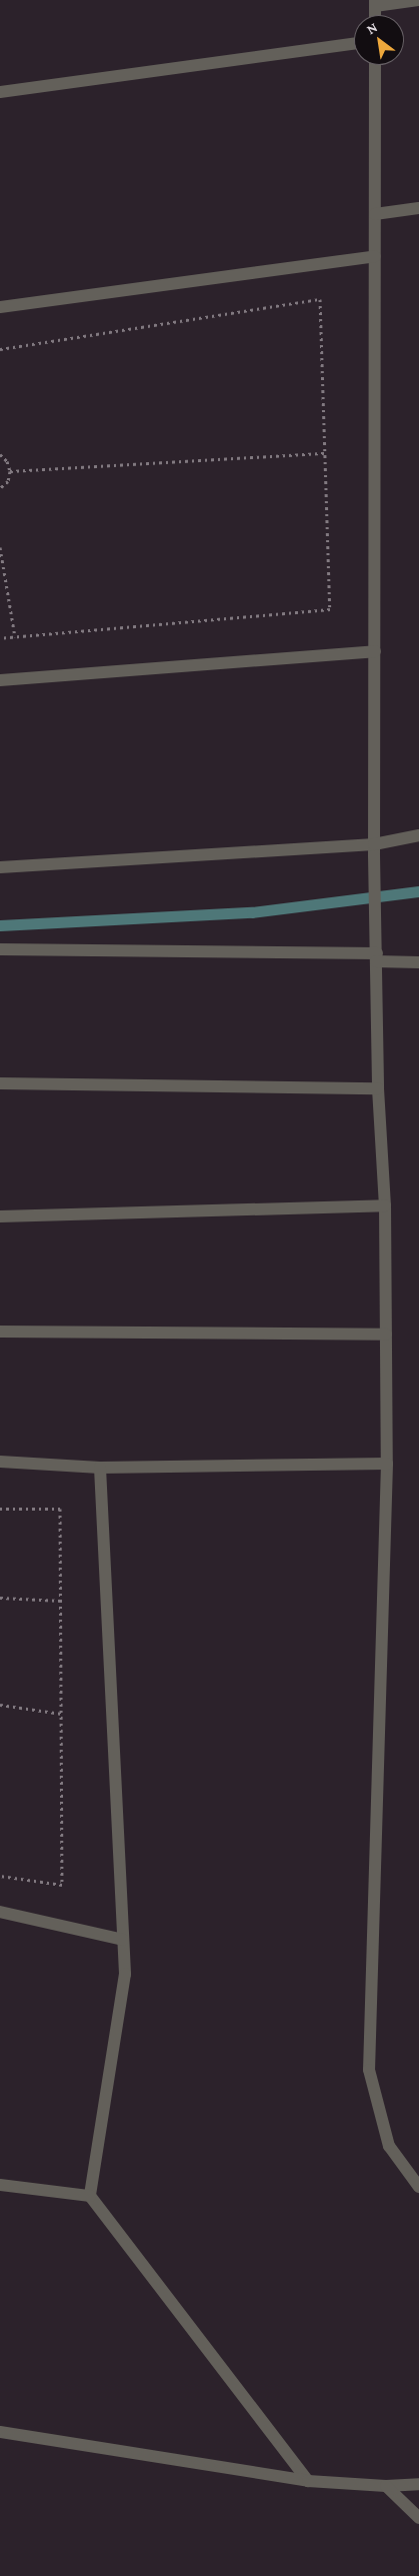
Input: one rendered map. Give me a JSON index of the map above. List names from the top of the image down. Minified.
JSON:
{"north":"top left"}
